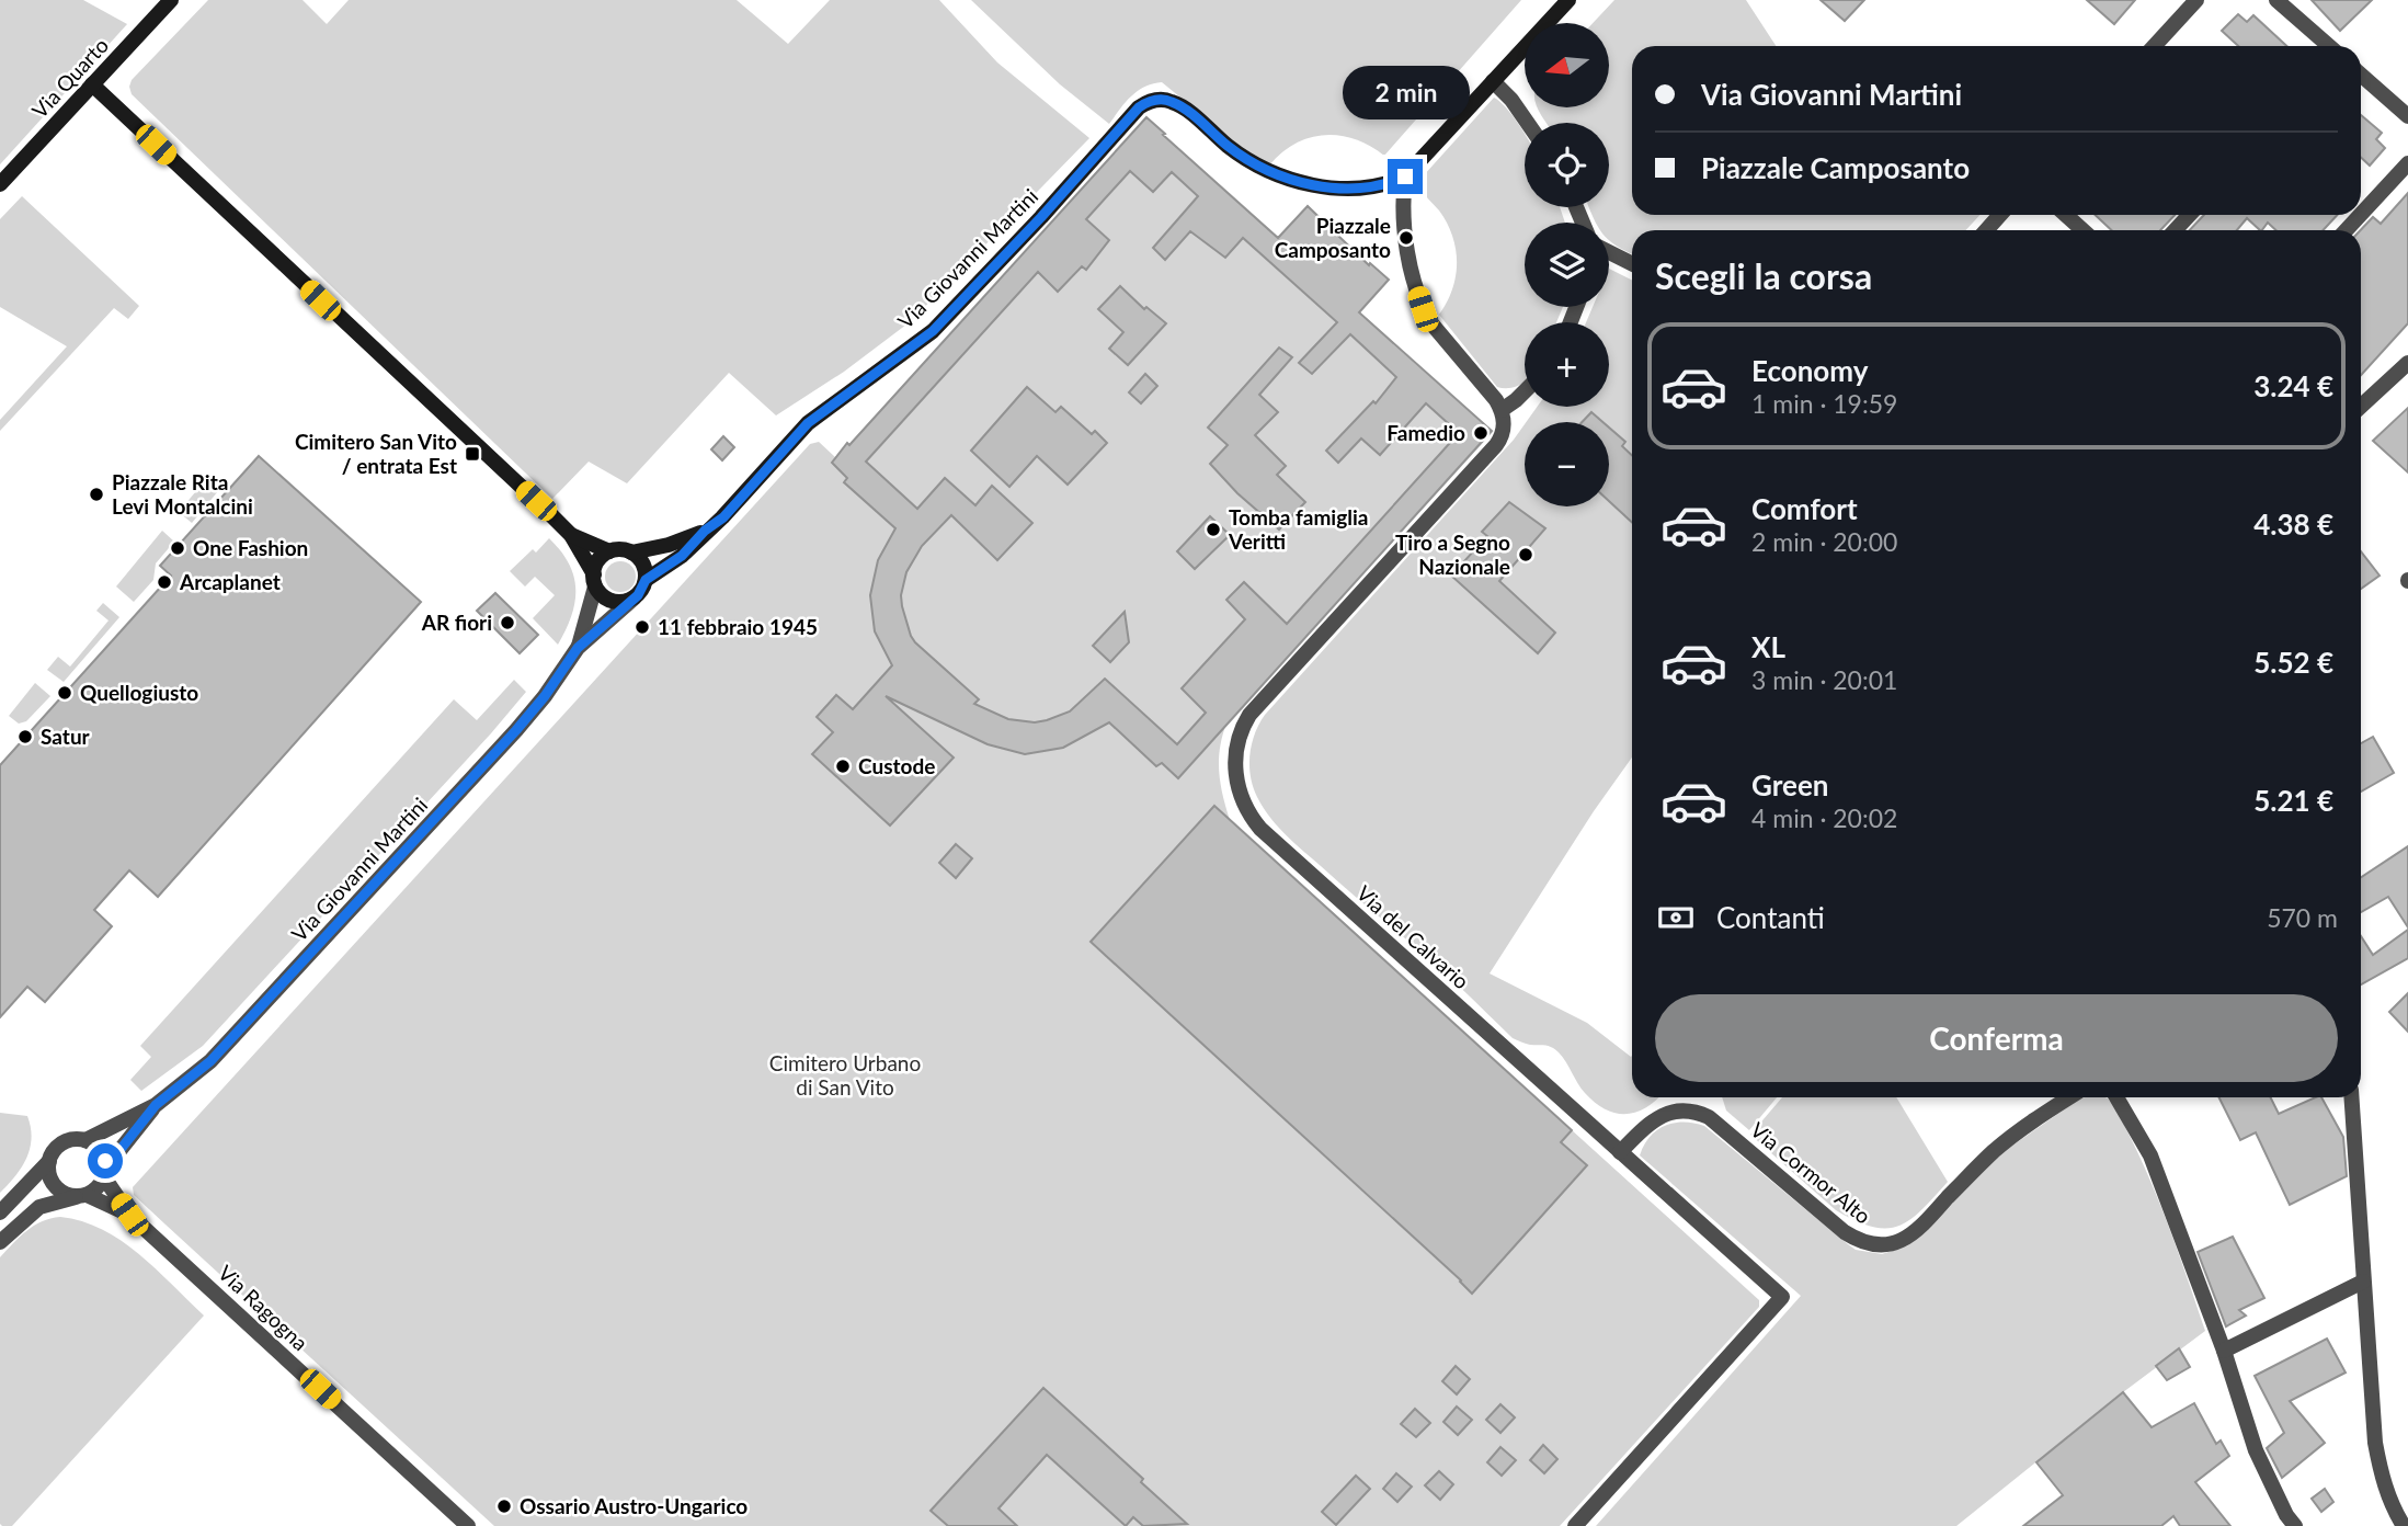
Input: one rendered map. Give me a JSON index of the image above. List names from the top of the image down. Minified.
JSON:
{"streets":{"street":["Via Quarto","Via Giovanni Martini","Via del Calvario","Via Cormor Alto","Via Ragogna"]},"crossings":[["Via Giovanni Martini","Via Ragogna"],["Via del Calvario","Via Cormor Alto"]],"parks":["Cimitero Urbano di San Vito"],"places":{"other":["Piazzale Camposanto","Famedio","Piazzale Rita Levi Montalcini","Tomba famiglia Veritti","One Fashion","Tiro a Segno Nazionale","Arcaplanet","AR fiori","11 febbraio 1945","Quellogiusto","Satur","Custode","Ossario Austro-Ungarico"],"transit":["Cimitero San Vito / entrata Est"]},"north":"left","page":{"map_buttons":["+","−"],"banner":["Via Giovanni Martini","Piazzale Camposanto"],"bubble":"2 min","heading":"Scegli la corsa","list":[{"name":"Economy","note":"1 min · 19:59","value":"3.24 €"},{"name":"Comfort","note":"2 min · 20:00","value":"4.38 €"},{"name":"XL","note":"3 min · 20:01","value":"5.52 €"},{"name":"Green","note":"4 min · 20:02","value":"5.21 €"}],"pay":["Contanti","570 m"],"buttons":"Conferma"}}
